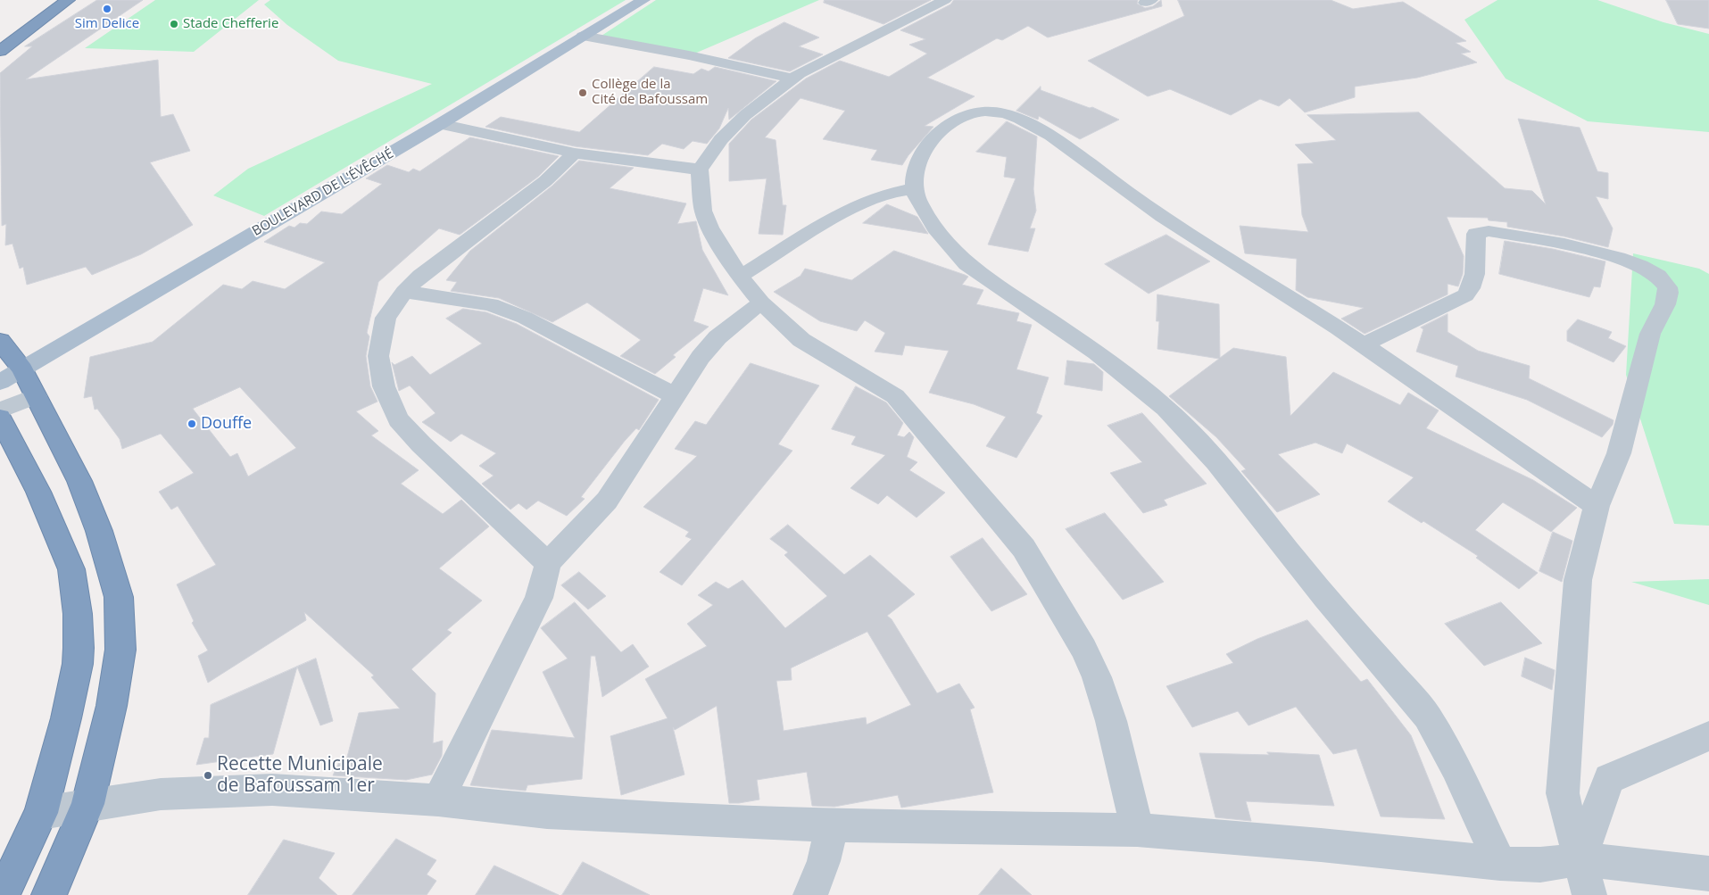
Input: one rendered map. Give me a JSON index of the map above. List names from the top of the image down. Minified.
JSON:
{"streets":{"main road":["BOULEVARD DE L'ÉVÊCHÉ"]},"places":["Sim Delice","Stade Chefferie","Collège de la Cité de Bafoussam","Douffe","Recette Municipale de Bafoussam 1er"]}
